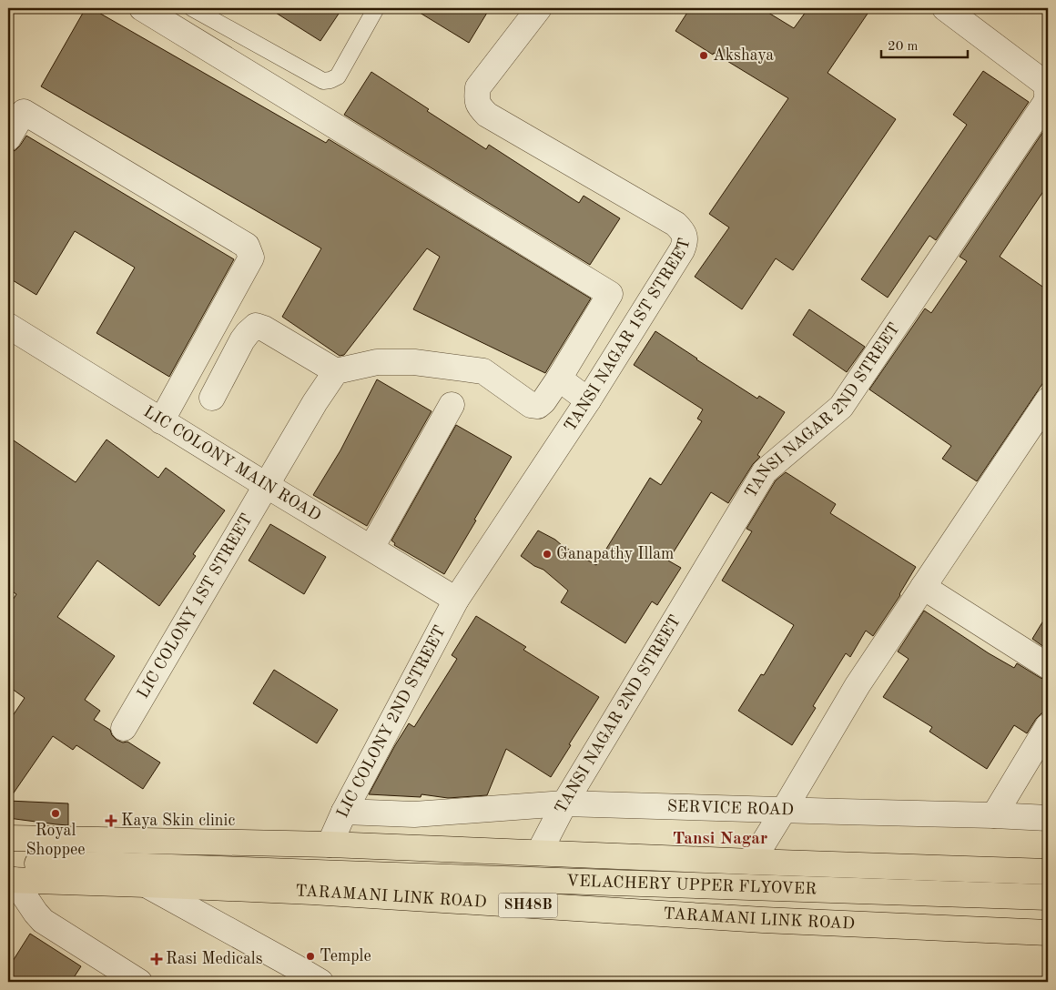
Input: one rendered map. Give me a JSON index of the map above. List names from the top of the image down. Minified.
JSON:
{"streets":{"main road":["VELACHERY UPPER FLYOVER","TARAMANI LINK ROAD","SH48B"],"street":["TANSI NAGAR 1ST STREET","TANSI NAGAR 2ND STREET","LIC COLONY MAIN ROAD","LIC COLONY 1ST STREET","LIC COLONY 2ND STREET","SERVICE ROAD"]},"crossings":[["TANSI NAGAR 1ST STREET","LIC COLONY MAIN ROAD"],["TANSI NAGAR 1ST STREET","LIC COLONY 2ND STREET"],["TANSI NAGAR 2ND STREET","SERVICE ROAD"],["LIC COLONY MAIN ROAD","LIC COLONY 1ST STREET"],["LIC COLONY MAIN ROAD","LIC COLONY 2ND STREET"],["LIC COLONY 2ND STREET","SERVICE ROAD"],["VELACHERY UPPER FLYOVER","TARAMANI LINK ROAD"]],"districts":["Tansi Nagar"],"places":{"other":["Akshaya","Ganapathy Illam","Royal Shoppee","Temple"],"health":["Kaya Skin clinic","Rasi Medicals"]},"scale_bar":"20 m"}
